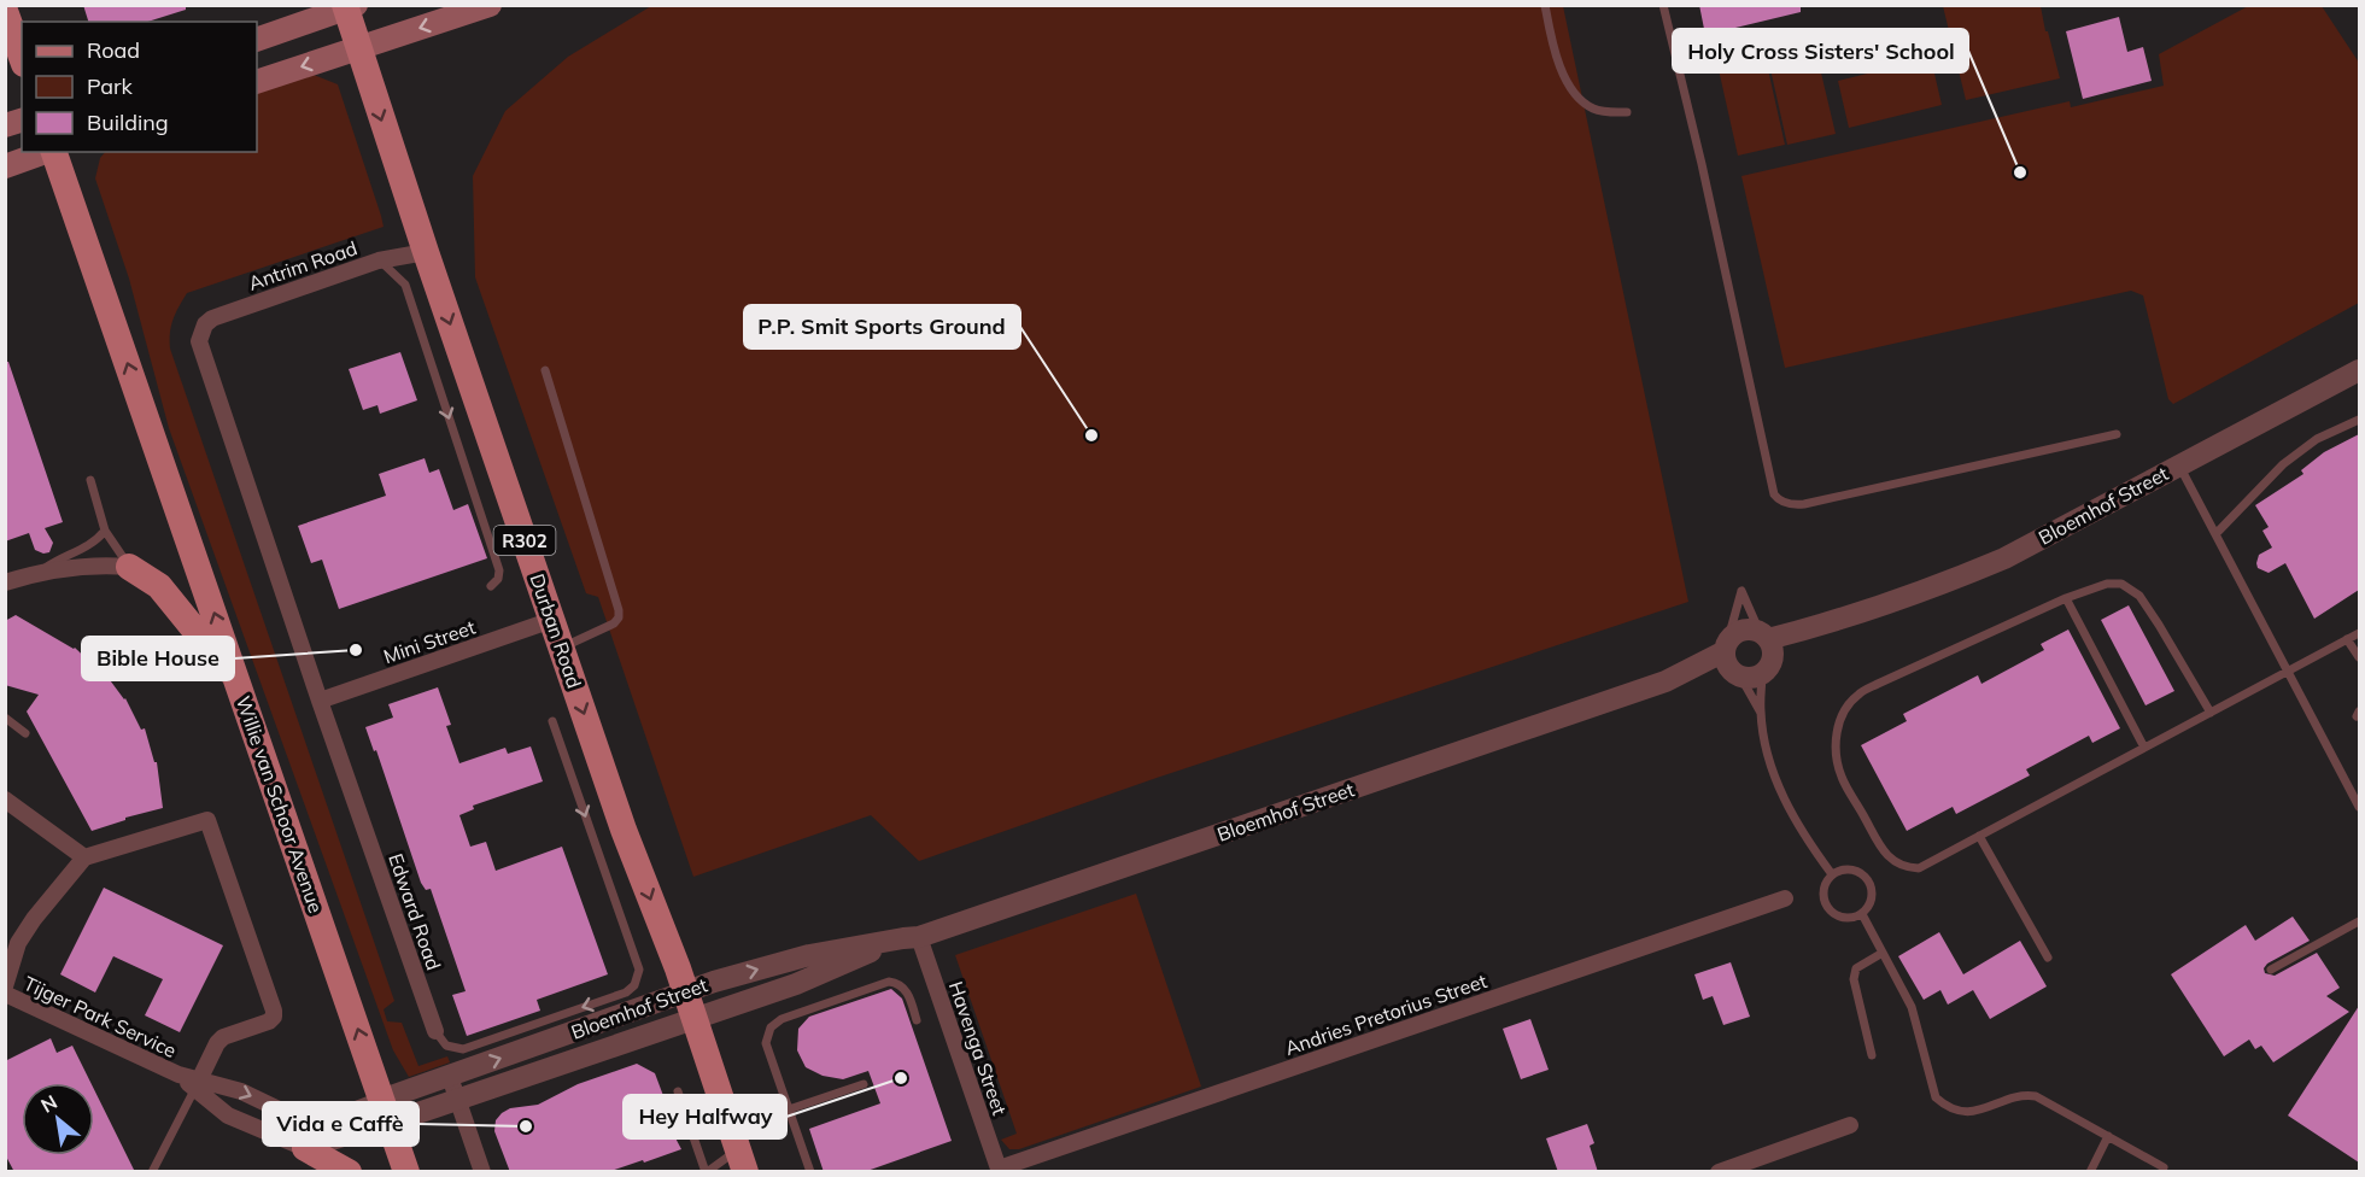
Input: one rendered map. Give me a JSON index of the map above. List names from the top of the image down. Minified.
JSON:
{"streets":{"main road":["R302","Durban Road","Willie van Schoor Avenue"],"street":["Antrim Road","Bloemhof Street","Mini Street","Edward Road","Andries Pretorius Street","Tijger Park Service","Havenga Street"]},"crossings":[["Antrim Road","Durban Road"],["Antrim Road","Edward Road"],["Bloemhof Street","Durban Road"],["Bloemhof Street","Willie van Schoor Avenue"],["Bloemhof Street","Tijger Park Service"],["Bloemhof Street","Havenga Street"],["Durban Road","Mini Street"],["Mini Street","Edward Road"],["Willie van Schoor Avenue","Tijger Park Service"],["Andries Pretorius Street","Havenga Street"]],"one_way":["Durban Road","Willie van Schoor Avenue"],"places":["Holy Cross Sisters' School","P.P. Smit Sports Ground","Bible House","Hey Halfway","Vida e Caffè"],"legend":["Road","Park","Building"],"north":"top left"}
